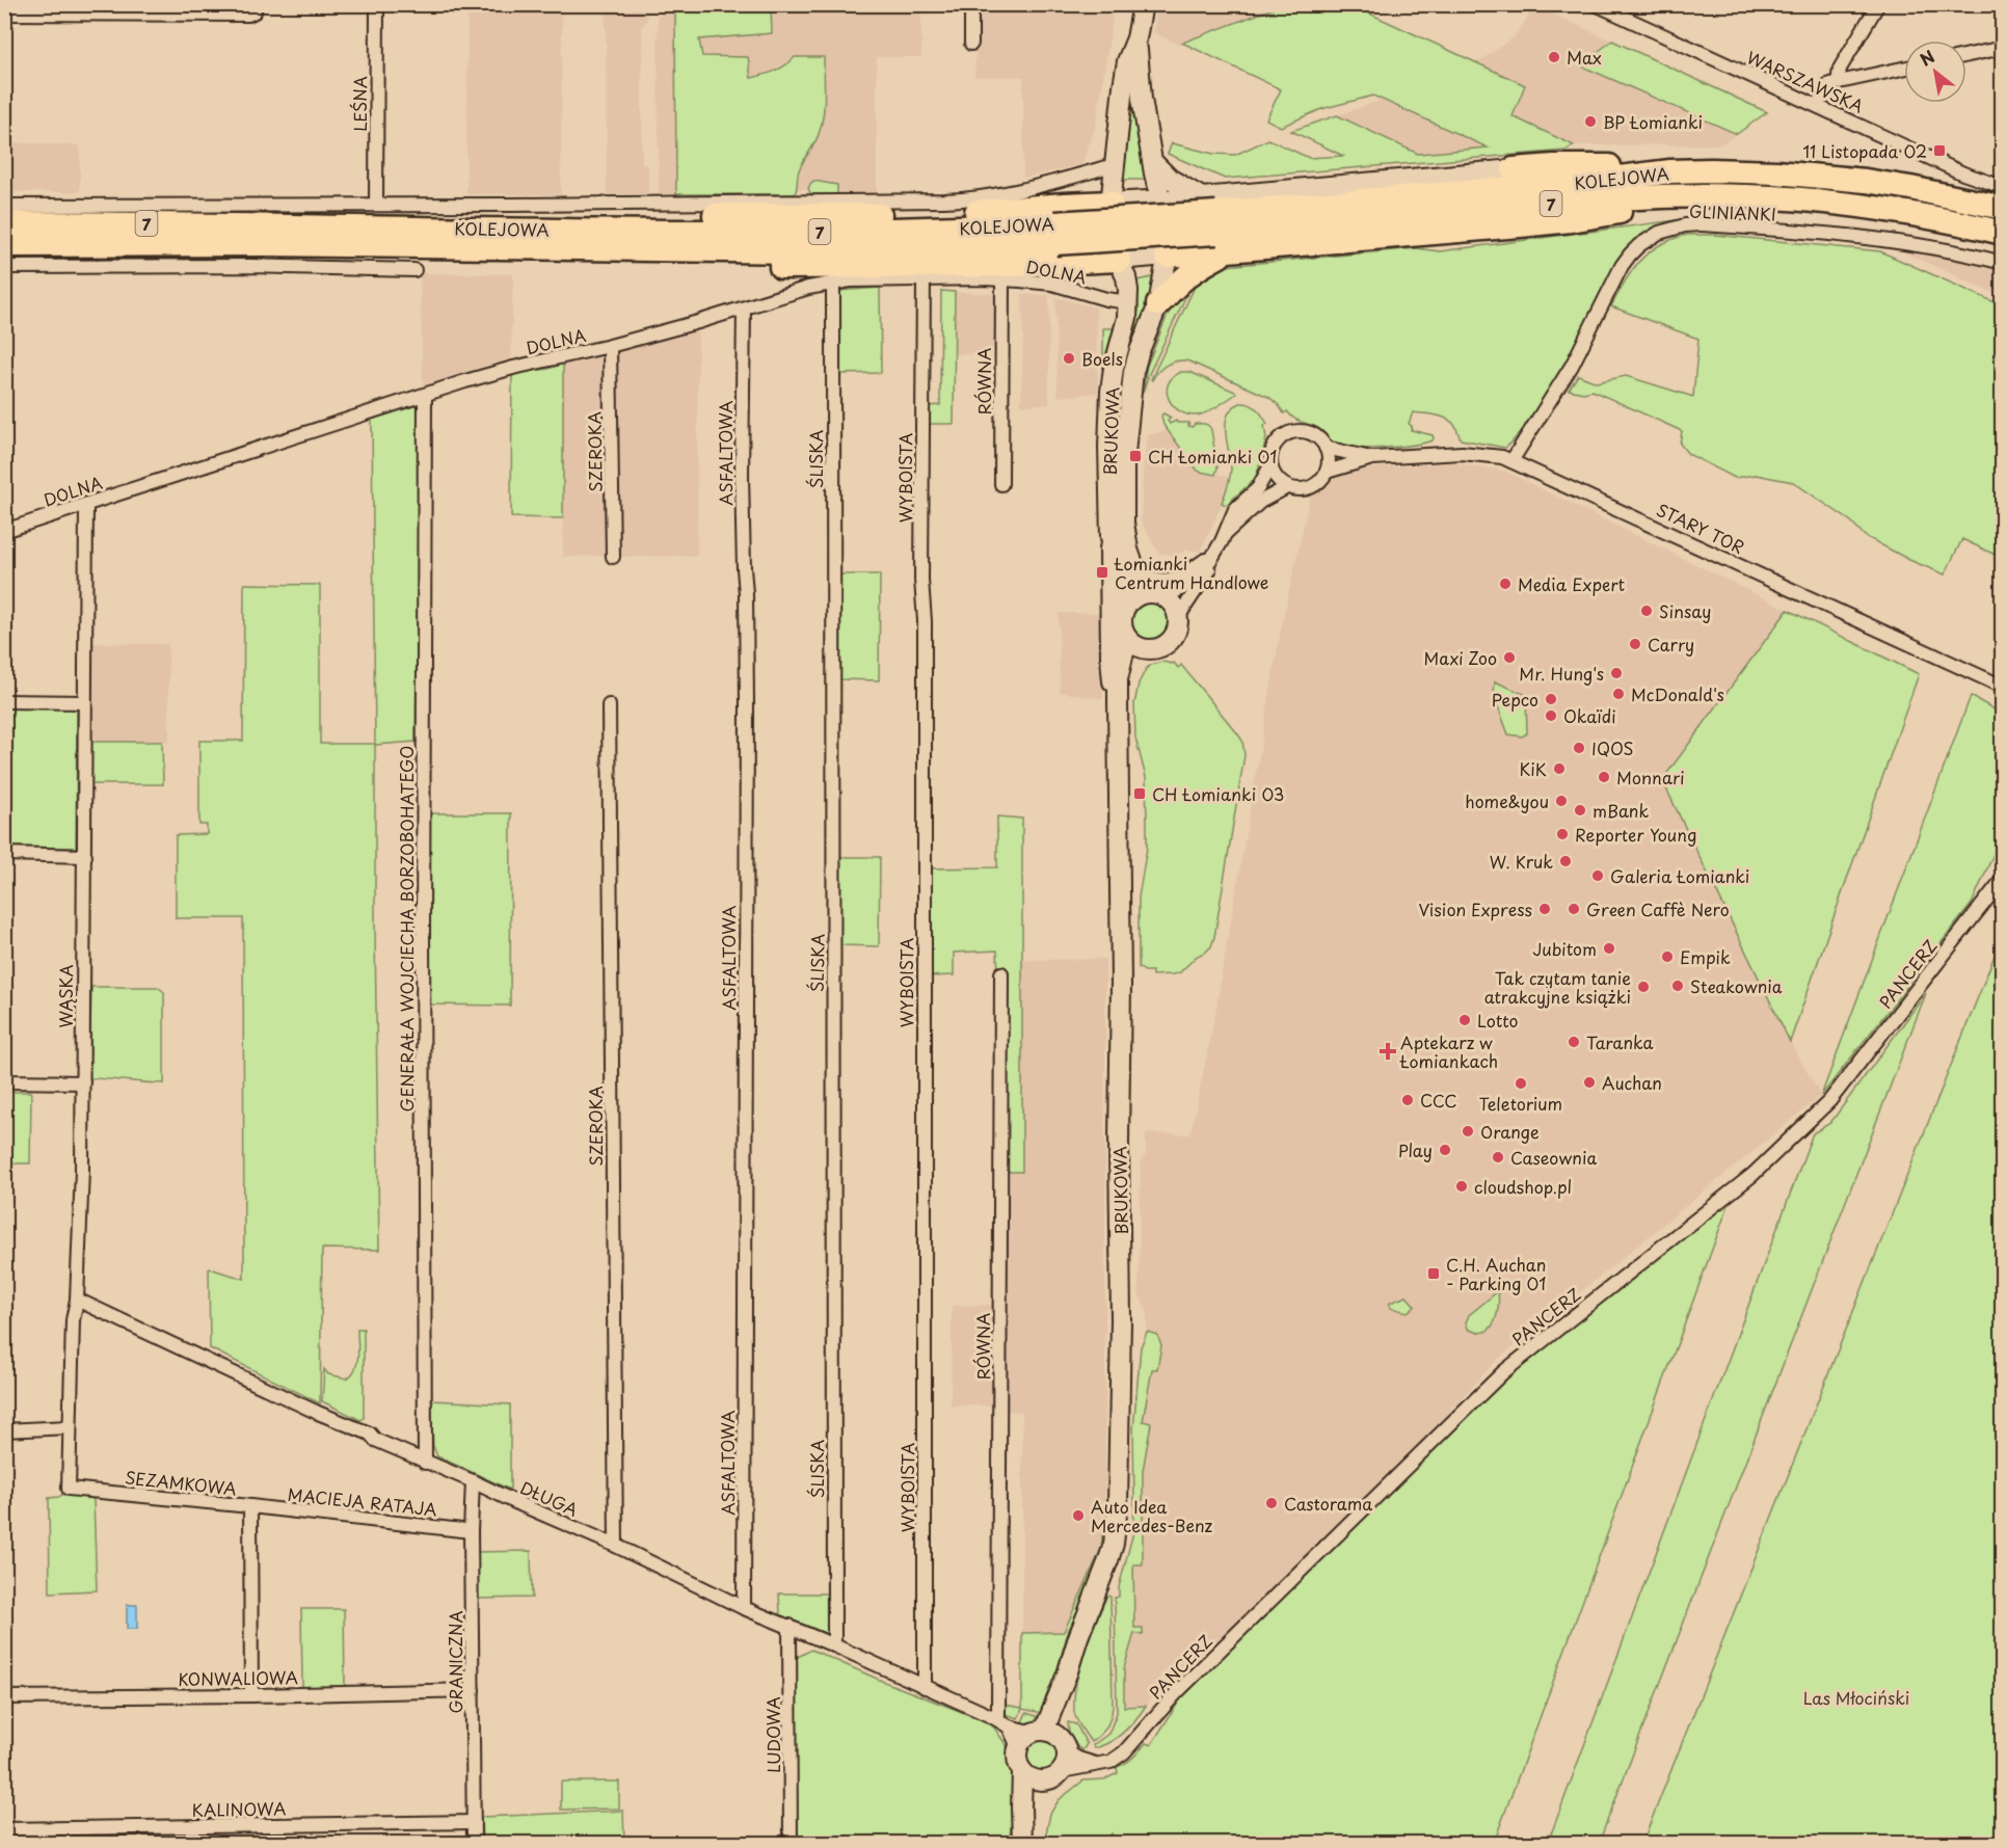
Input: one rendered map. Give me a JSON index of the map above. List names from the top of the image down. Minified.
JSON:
{"streets":{"highway":["KOLEJOWA","7"],"street":["WARSZAWSKA","LEŚNA","GLINIANKI","DOLNA","RÓWNA","BRUKOWA","SZEROKA","ASFALTOWA","ŚLISKA","WYBOISTA","STARY TOR","GENERAŁA WOJCIECHA BORZOBOHATEGO","PANCERZ","WĄSKA","SEZAMKOWA","DŁUGA","MACIEJA RATAJA","GRANICZNA","KONWALIOWA","LUDOWA","KALINOWA"]},"crossings":[["LEŚNA","KOLEJOWA"],["GLINIANKI","STARY TOR"],["DOLNA","RÓWNA"],["DOLNA","BRUKOWA"],["DOLNA","SZEROKA"],["DOLNA","ASFALTOWA"],["DOLNA","ŚLISKA"],["DOLNA","WYBOISTA"],["DOLNA","GENERAŁA WOJCIECHA BORZOBOHATEGO"],["DOLNA","WĄSKA"],["RÓWNA","DŁUGA"],["BRUKOWA","PANCERZ"],["BRUKOWA","DŁUGA"],["SZEROKA","DŁUGA"],["ASFALTOWA","DŁUGA"],["ŚLISKA","DŁUGA"],["WYBOISTA","DŁUGA"],["GENERAŁA WOJCIECHA BORZOBOHATEGO","DŁUGA"],["PANCERZ","DŁUGA"],["WĄSKA","SEZAMKOWA"],["WĄSKA","DŁUGA"],["SEZAMKOWA","MACIEJA RATAJA"],["SEZAMKOWA","KONWALIOWA"],["DŁUGA","GRANICZNA"],["DŁUGA","LUDOWA"],["MACIEJA RATAJA","GRANICZNA"],["GRANICZNA","KONWALIOWA"],["GRANICZNA","KALINOWA"]],"parks":["Las Młociński"],"places":{"other":["Max","BP Łomianki","Boels","Media Expert","Sinsay","Carry","Maxi Zoo","Mr. Hung's","McDonald's","Pepco","Okaïdi","IQOS","KiK","Monnari","home&you","mBank","Reporter Young","W. Kruk","Galeria Łomianki","Vision Express","Green Caffè Nero","Jubitom","Empik","Steakownia","Tak czytam tanie atrakcyjne książki","Lotto","Taranka","Auchan","Teletorium","CCC","Orange","Play","Caseownia","cloudshop.pl","Castorama","Auto Idea Mercedes-Benz"],"transit":["11 Listopada 02","CH Łomianki 01","Łomianki Centrum Handlowe","CH Łomianki 03","C.H. Auchan - Parking 01"],"health":["Aptekarz w Łomiankach"]},"north":"top left"}
